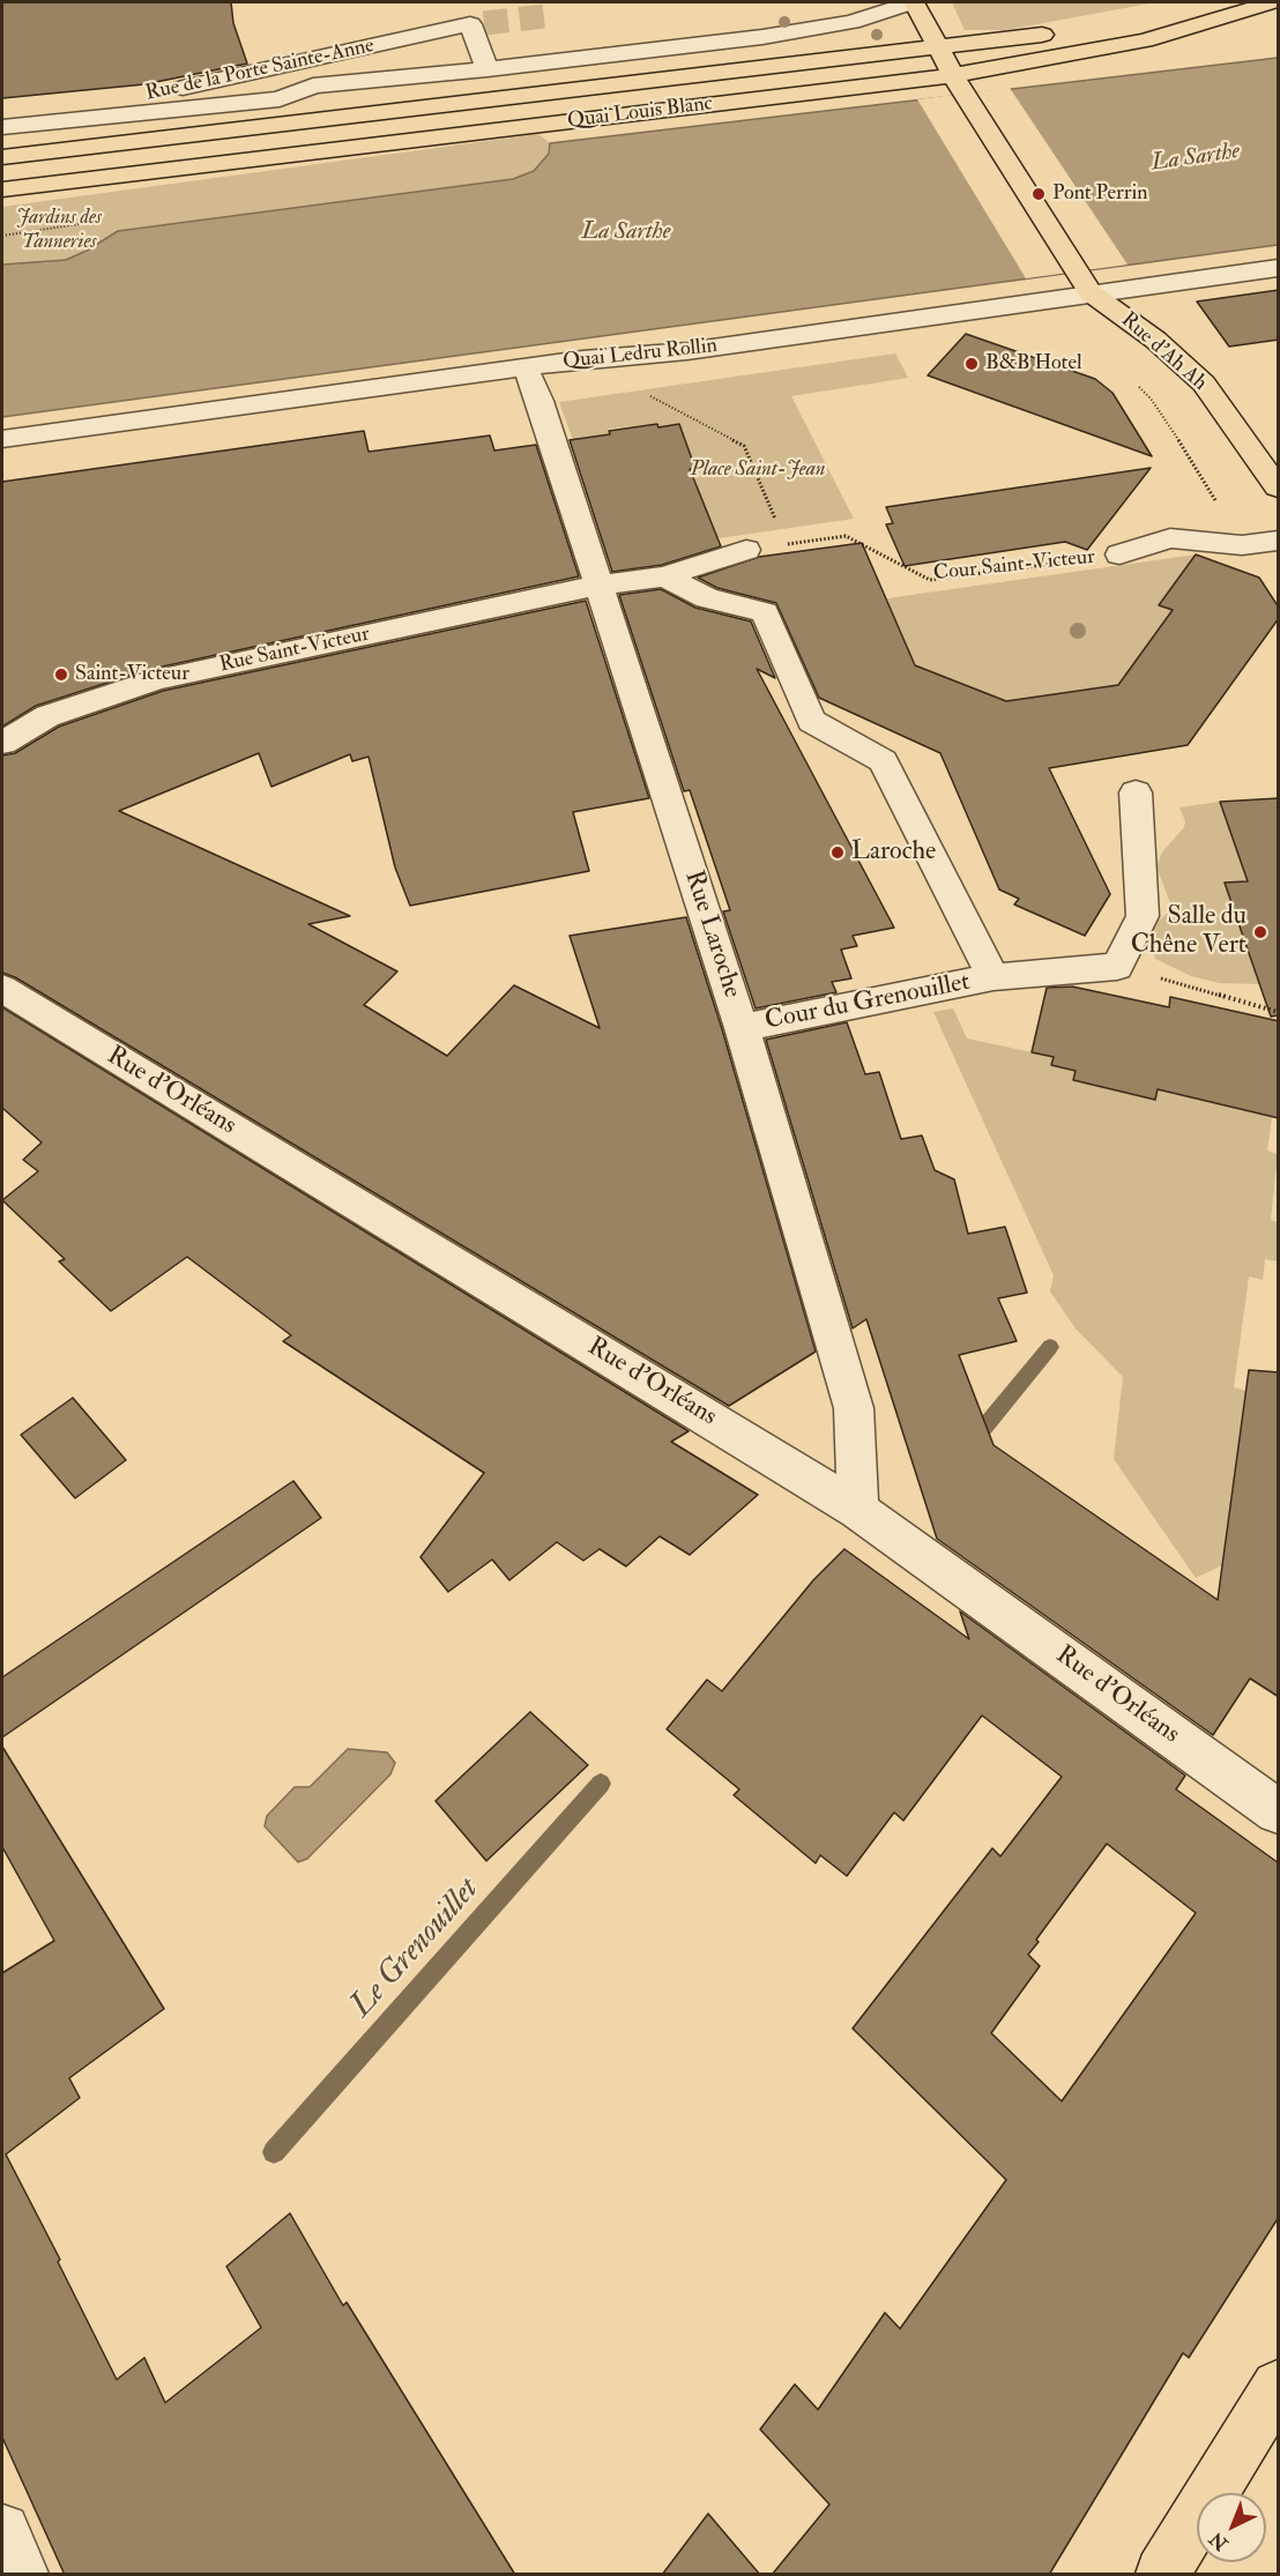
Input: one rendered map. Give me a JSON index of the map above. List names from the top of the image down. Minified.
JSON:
{"streets":{"main road":["Quai Louis Blanc","Rue d'Ah Ah"],"street":["Rue de la Porte Sainte-Anne","Quai Ledru Rollin","Cour Saint-Victeur","Rue Saint-Victeur","Rue Laroche","Cour du Grenouillet","Rue d'Orléans"]},"crossings":[["Rue d'Ah Ah","Quai Ledru Rollin"],["Quai Ledru Rollin","Rue Laroche"],["Rue Saint-Victeur","Rue Laroche"],["Rue Laroche","Cour du Grenouillet"],["Rue Laroche","Rue d'Orléans"]],"water":["La Sarthe","Le Grenouillet"],"parks":["Jardins des Tanneries","Place Saint-Jean"],"places":["Pont Perrin","B&B Hotel","Saint-Victeur","Laroche","Salle du Chêne Vert"],"north":"bottom left"}
